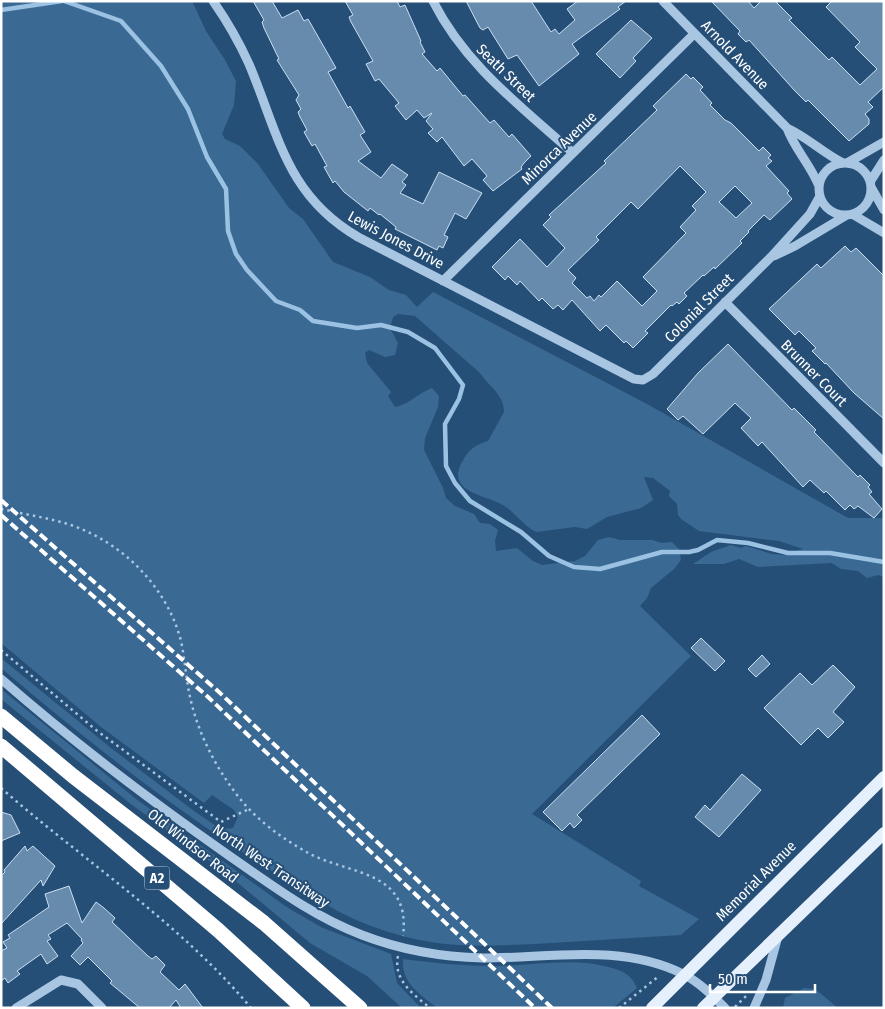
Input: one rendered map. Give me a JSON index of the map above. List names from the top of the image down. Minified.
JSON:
{"streets":{"highway":["Old Windsor Road","A2"],"main road":["Memorial Avenue"],"street":["Arnold Avenue","Seath Street","Minorca Avenue","Lewis Jones Drive","Colonial Street","Brunner Court","North West Transitway"]},"crossings":[["Arnold Avenue","Minorca Avenue"],["Arnold Avenue","Colonial Street"],["Seath Street","Minorca Avenue"],["Minorca Avenue","Lewis Jones Drive"],["Lewis Jones Drive","Colonial Street"],["Colonial Street","Brunner Court"],["North West Transitway","Memorial Avenue"]],"scale_bar":"50 m"}
